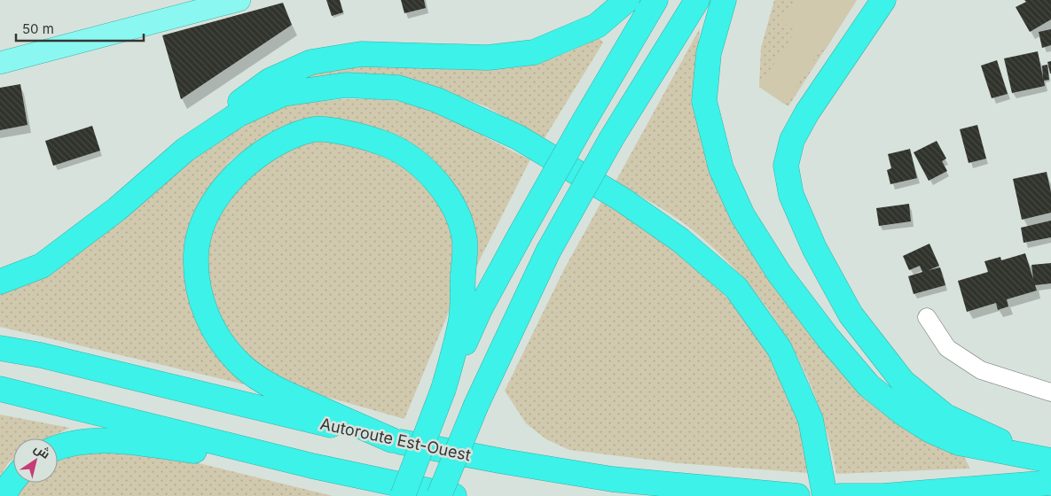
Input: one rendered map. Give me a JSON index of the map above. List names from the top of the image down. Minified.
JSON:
{"streets":{"highway":["Autoroute Est-Ouest"]},"scale_bar":"50 m","north":"top right"}
